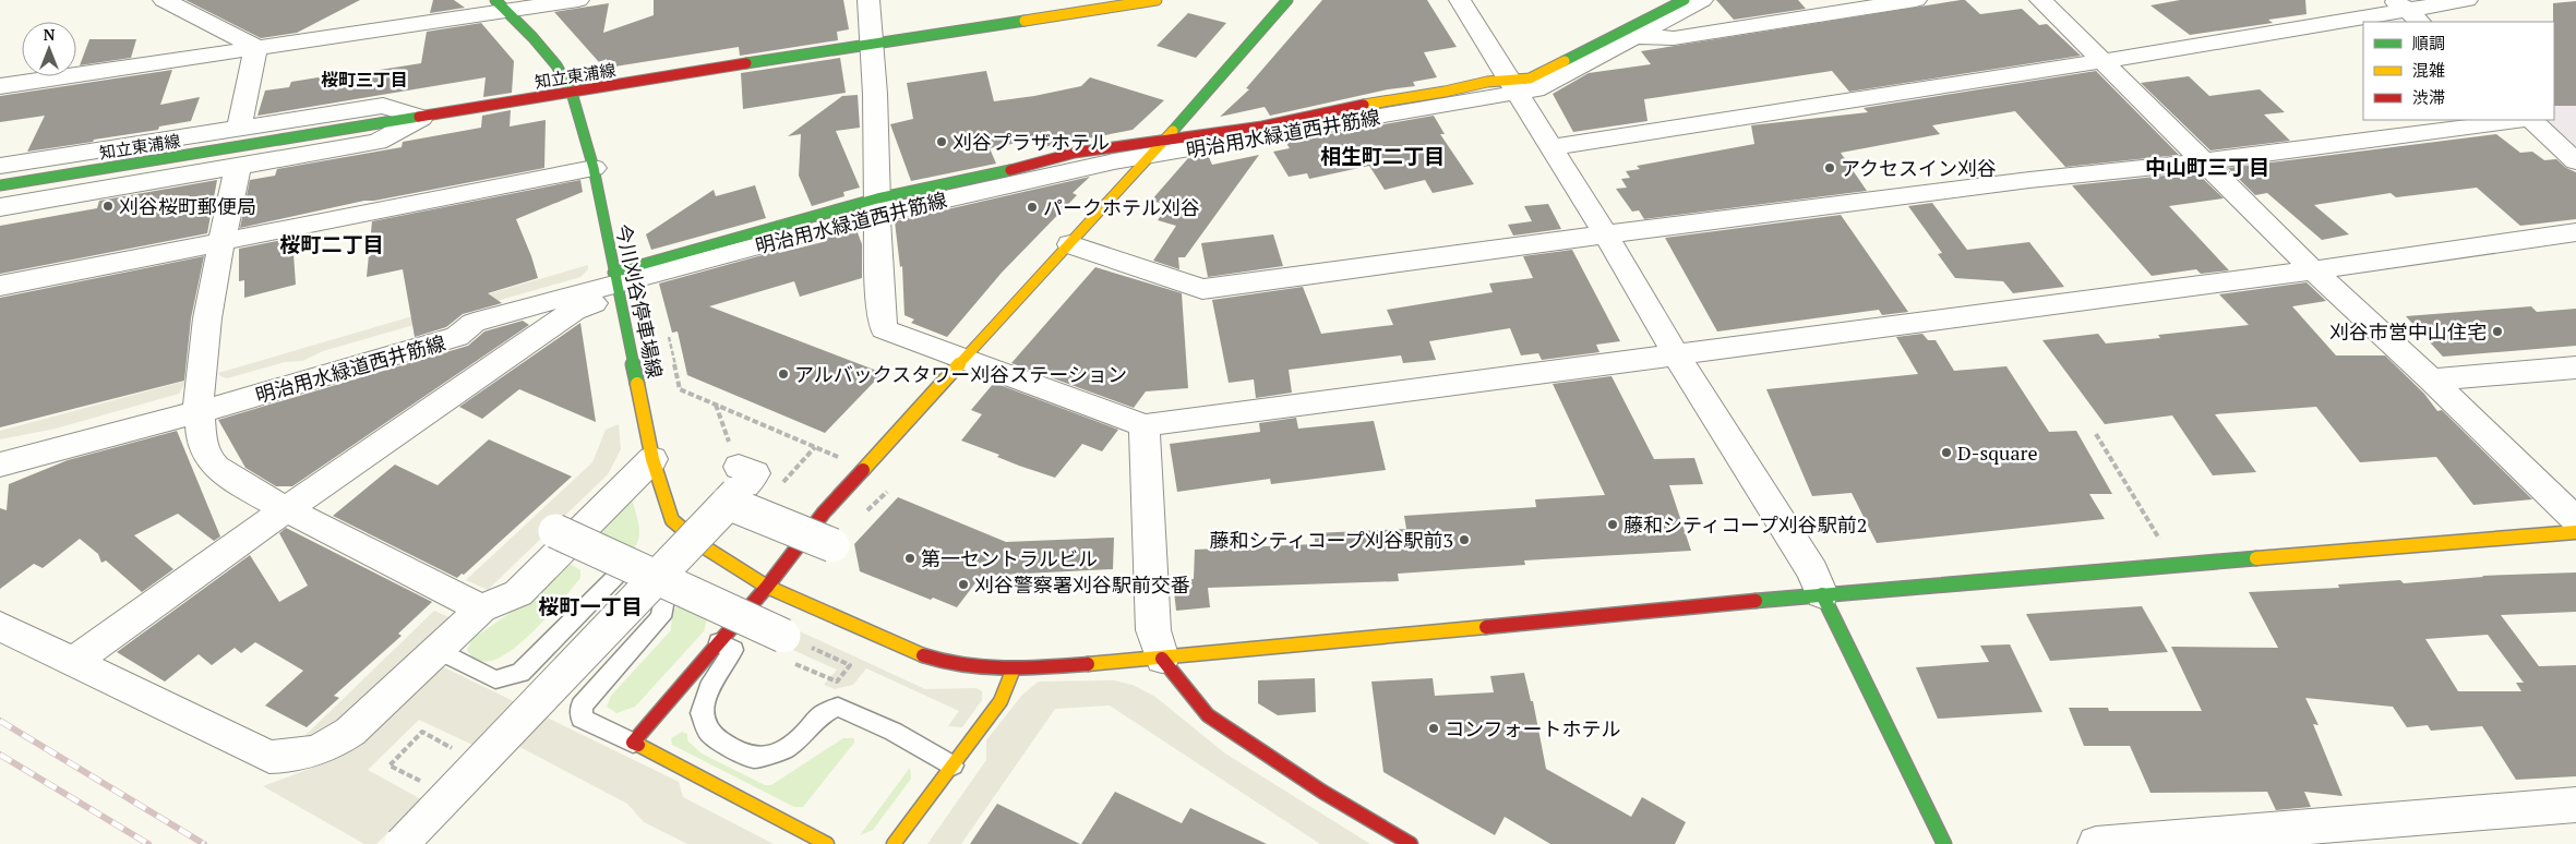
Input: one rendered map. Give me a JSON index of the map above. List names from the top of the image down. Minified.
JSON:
{"streets":{"street":["知立東浦線","明治用水緑道西井筋線","今川刈谷停車場線"]},"crossings":[["知立東浦線","今川刈谷停車場線"],["明治用水緑道西井筋線","今川刈谷停車場線"]],"districts":["桜町三丁目","相生町二丁目","中山町三丁目","桜町二丁目","桜町一丁目"],"places":["刈谷プラザホテル","アクセスイン刈谷","刈谷桜町郵便局","パークホテル刈谷","刈谷市営中山住宅","アルバックスタワー刈谷ステーション","D-square","藤和シティコープ刈谷駅前2","藤和シティコープ刈谷駅前3","第一セントラルビル","刈谷警察署刈谷駅前交番","コンフォートホテル"],"legend":["順調","混雑","渋滞"],"north":"top"}
